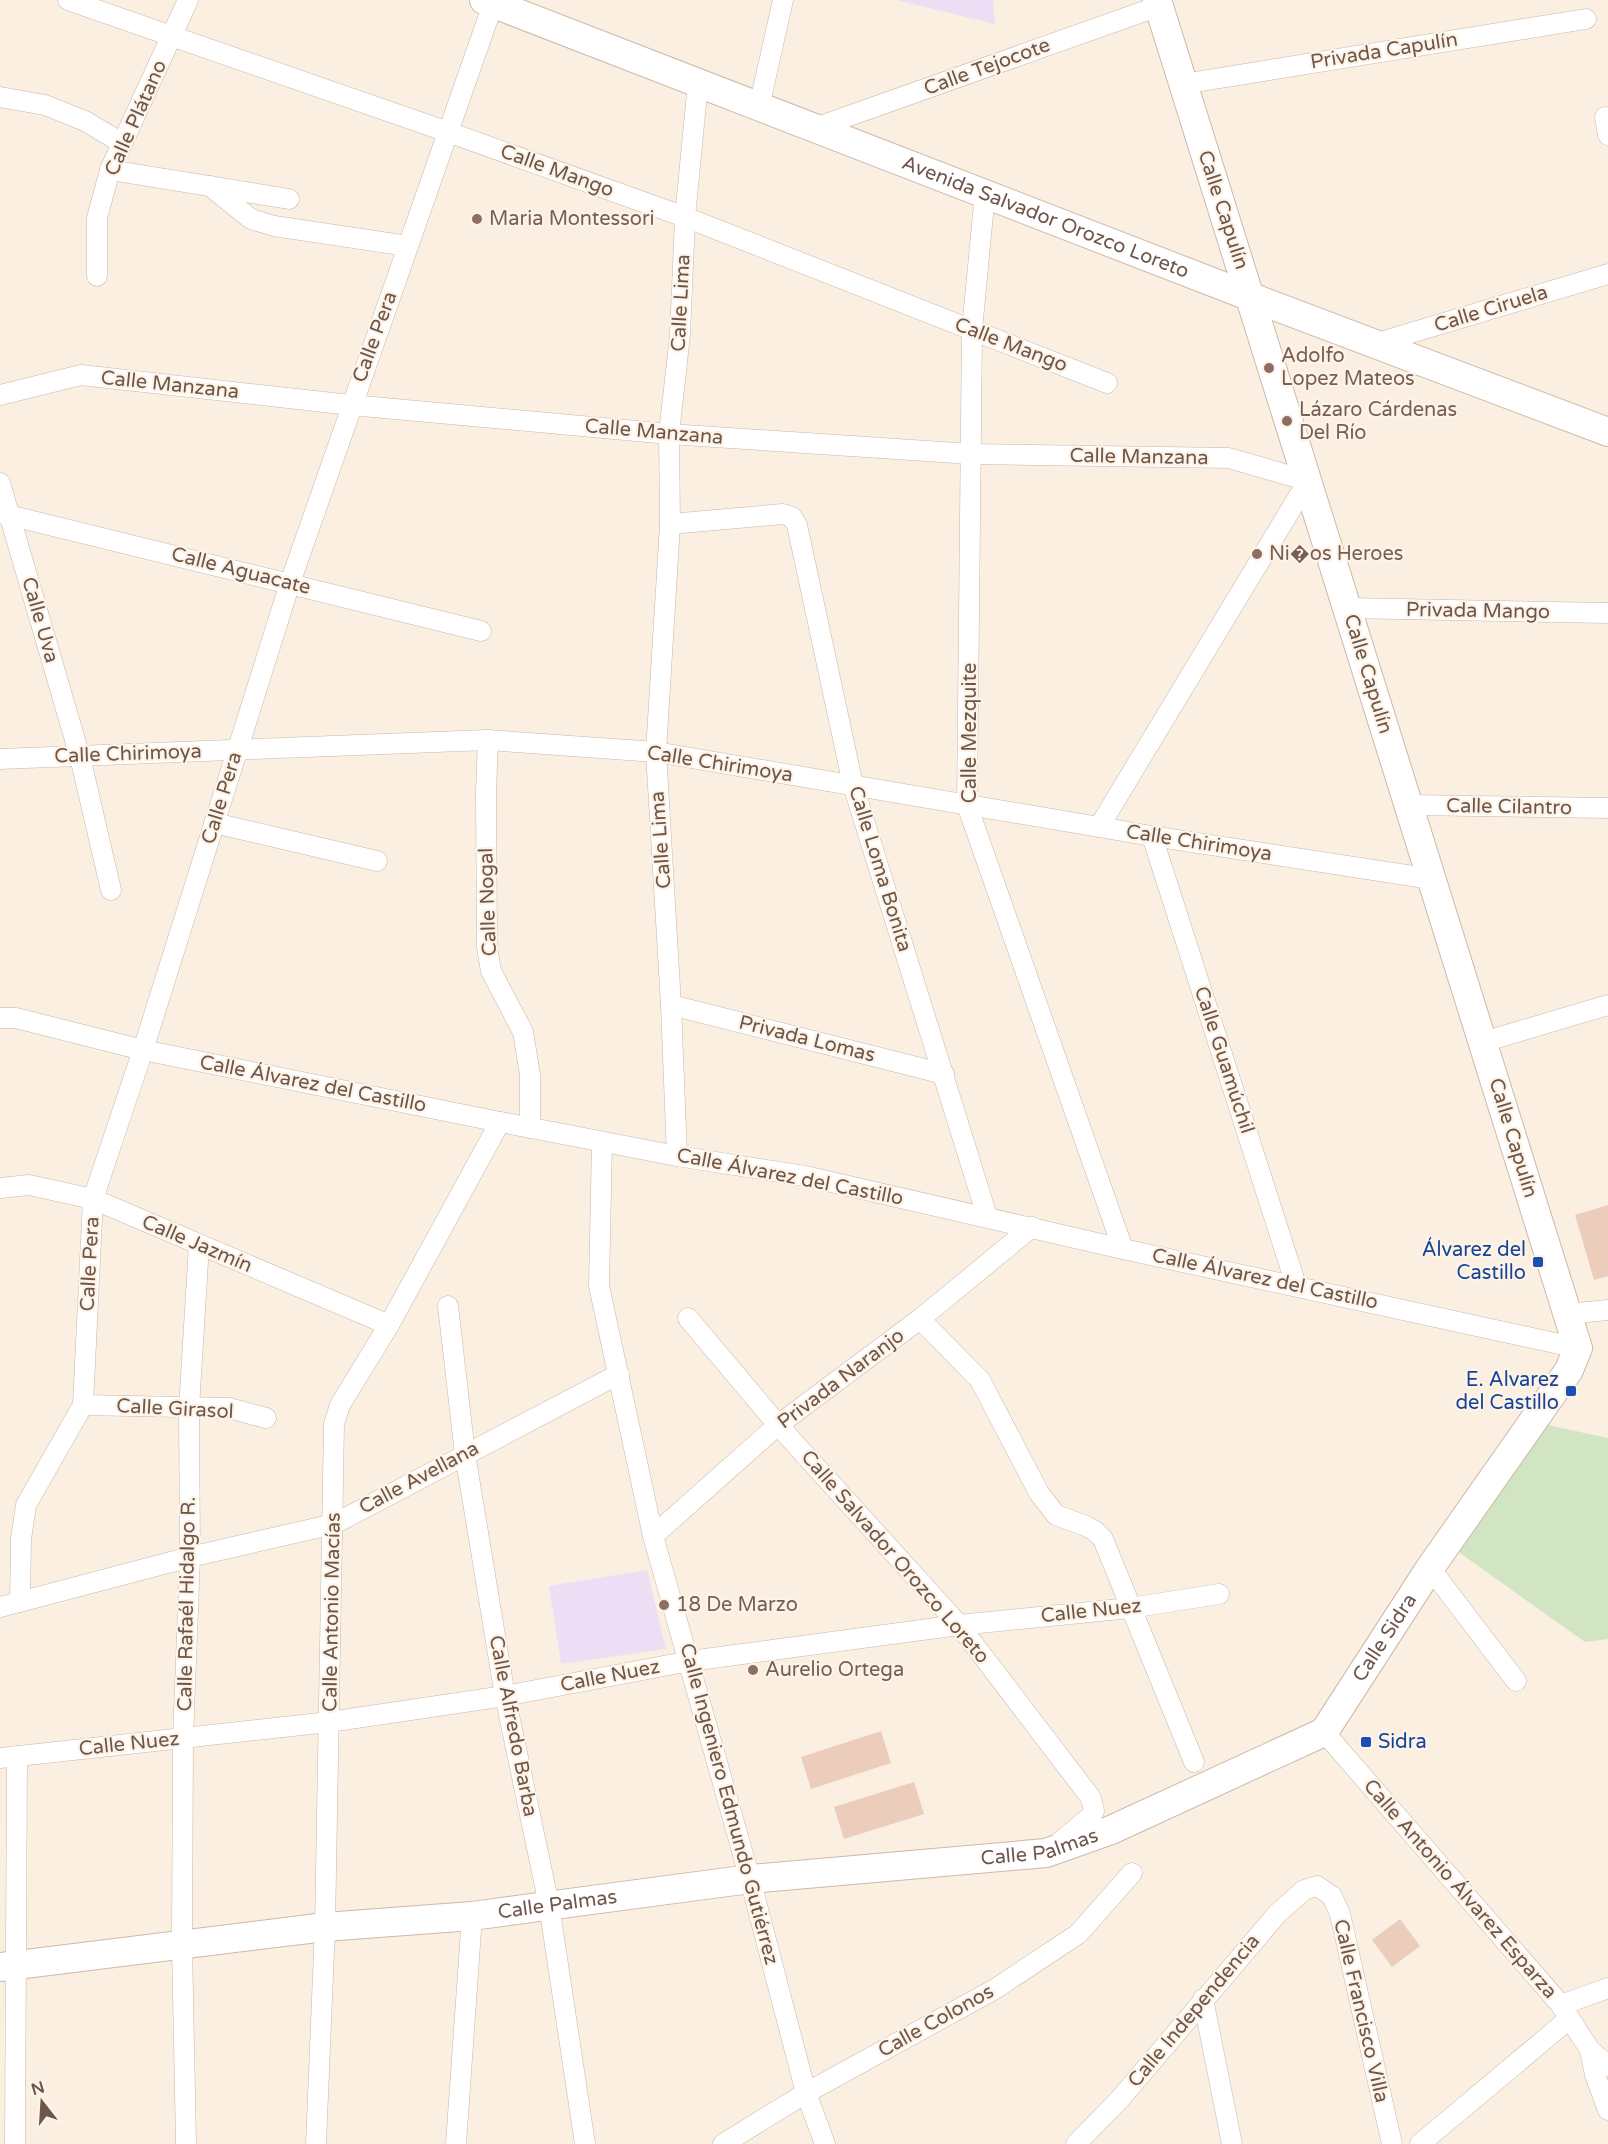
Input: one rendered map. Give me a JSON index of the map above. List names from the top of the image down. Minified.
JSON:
{"streets":{"street":["Privada Capulín","Calle Tejocote","Calle Plátano","Calle Mango","Calle Capulín","Avenida Salvador Orozco Loreto","Calle Lima","Calle Ciruela","Calle Pera","Calle Manzana","Calle Aguacate","Privada Mango","Calle Uva","Calle Mezquite","Calle Chirimoya","Calle Cilantro","Calle Loma Bonita","Calle Nogal","Privada Lomas","Calle Guamúchil","Calle Álvarez del Castillo","Calle Jazmín","Privada Naranjo","Calle Girasol","Calle Avellana","Calle Salvador Orozco Loreto","Calle Rafaél Hidalgo R.","Calle Nuez","Calle Antonio Macías","Calle Sidra","Calle Alfredo Barba","Calle Ingeniero Edmundo Gutiérrez","Calle Palmas","Calle Antonio Álvarez Esparza","Calle Independencia","Calle Francisco Villa","Calle Colonos"]},"crossings":[["Privada Capulín","Calle Capulín"],["Calle Tejocote","Calle Capulín"],["Calle Tejocote","Avenida Salvador Orozco Loreto"],["Calle Plátano","Calle Mango"],["Calle Mango","Calle Lima"],["Calle Mango","Calle Pera"],["Calle Mango","Calle Mezquite"],["Calle Capulín","Avenida Salvador Orozco Loreto"],["Calle Capulín","Calle Manzana"],["Calle Capulín","Privada Mango"],["Calle Capulín","Calle Chirimoya"],["Calle Capulín","Calle Cilantro"],["Calle Capulín","Calle Álvarez del Castillo"],["Calle Capulín","Calle Sidra"],["Avenida Salvador Orozco Loreto","Calle Lima"],["Avenida Salvador Orozco Loreto","Calle Ciruela"],["Avenida Salvador Orozco Loreto","Calle Pera"],["Avenida Salvador Orozco Loreto","Calle Mezquite"],["Calle Lima","Calle Manzana"],["Calle Lima","Calle Chirimoya"],["Calle Lima","Calle Loma Bonita"],["Calle Lima","Privada Lomas"],["Calle Lima","Calle Álvarez del Castillo"],["Calle Pera","Calle Manzana"],["Calle Pera","Calle Aguacate"],["Calle Pera","Calle Chirimoya"],["Calle Pera","Calle Álvarez del Castillo"],["Calle Pera","Calle Jazmín"],["Calle Pera","Calle Girasol"],["Calle Pera","Calle Avellana"],["Calle Manzana","Calle Mezquite"],["Calle Aguacate","Calle Uva"],["Calle Uva","Calle Chirimoya"],["Calle Mezquite","Calle Chirimoya"],["Calle Mezquite","Calle Álvarez del Castillo"],["Calle Chirimoya","Calle Loma Bonita"],["Calle Chirimoya","Calle Nogal"],["Calle Chirimoya","Calle Guamúchil"],["Calle Loma Bonita","Privada Lomas"],["Calle Loma Bonita","Calle Álvarez del Castillo"],["Calle Nogal","Calle Álvarez del Castillo"],["Calle Guamúchil","Calle Álvarez del Castillo"],["Calle Álvarez del Castillo","Privada Naranjo"],["Calle Álvarez del Castillo","Calle Antonio Macías"],["Calle Álvarez del Castillo","Calle Sidra"],["Calle Álvarez del Castillo","Calle Ingeniero Edmundo Gutiérrez"],["Calle Jazmín","Calle Rafaél Hidalgo R."],["Calle Jazmín","Calle Antonio Macías"],["Privada Naranjo","Calle Salvador Orozco Loreto"],["Privada Naranjo","Calle Ingeniero Edmundo Gutiérrez"],["Calle Girasol","Calle Rafaél Hidalgo R."],["Calle Avellana","Calle Rafaél Hidalgo R."],["Calle Avellana","Calle Antonio Macías"],["Calle Avellana","Calle Alfredo Barba"],["Calle Avellana","Calle Ingeniero Edmundo Gutiérrez"],["Calle Salvador Orozco Loreto","Calle Nuez"],["Calle Salvador Orozco Loreto","Calle Palmas"],["Calle Rafaél Hidalgo R.","Calle Nuez"],["Calle Rafaél Hidalgo R.","Calle Palmas"],["Calle Nuez","Calle Antonio Macías"],["Calle Nuez","Calle Alfredo Barba"],["Calle Nuez","Calle Ingeniero Edmundo Gutiérrez"],["Calle Antonio Macías","Calle Palmas"],["Calle Sidra","Calle Palmas"],["Calle Sidra","Calle Antonio Álvarez Esparza"],["Calle Alfredo Barba","Calle Palmas"],["Calle Ingeniero Edmundo Gutiérrez","Calle Palmas"],["Calle Ingeniero Edmundo Gutiérrez","Calle Colonos"],["Calle Palmas","Calle Antonio Álvarez Esparza"],["Calle Independencia","Calle Francisco Villa"]],"places":{"other":["Maria Montessori","Adolfo Lopez Mateos","Lázaro Cárdenas Del Río","Ni�os Heroes","18 De Marzo","Aurelio Ortega"],"transit":["Álvarez del Castillo","E. Alvarez del Castillo","Sidra"]},"north":"top"}
